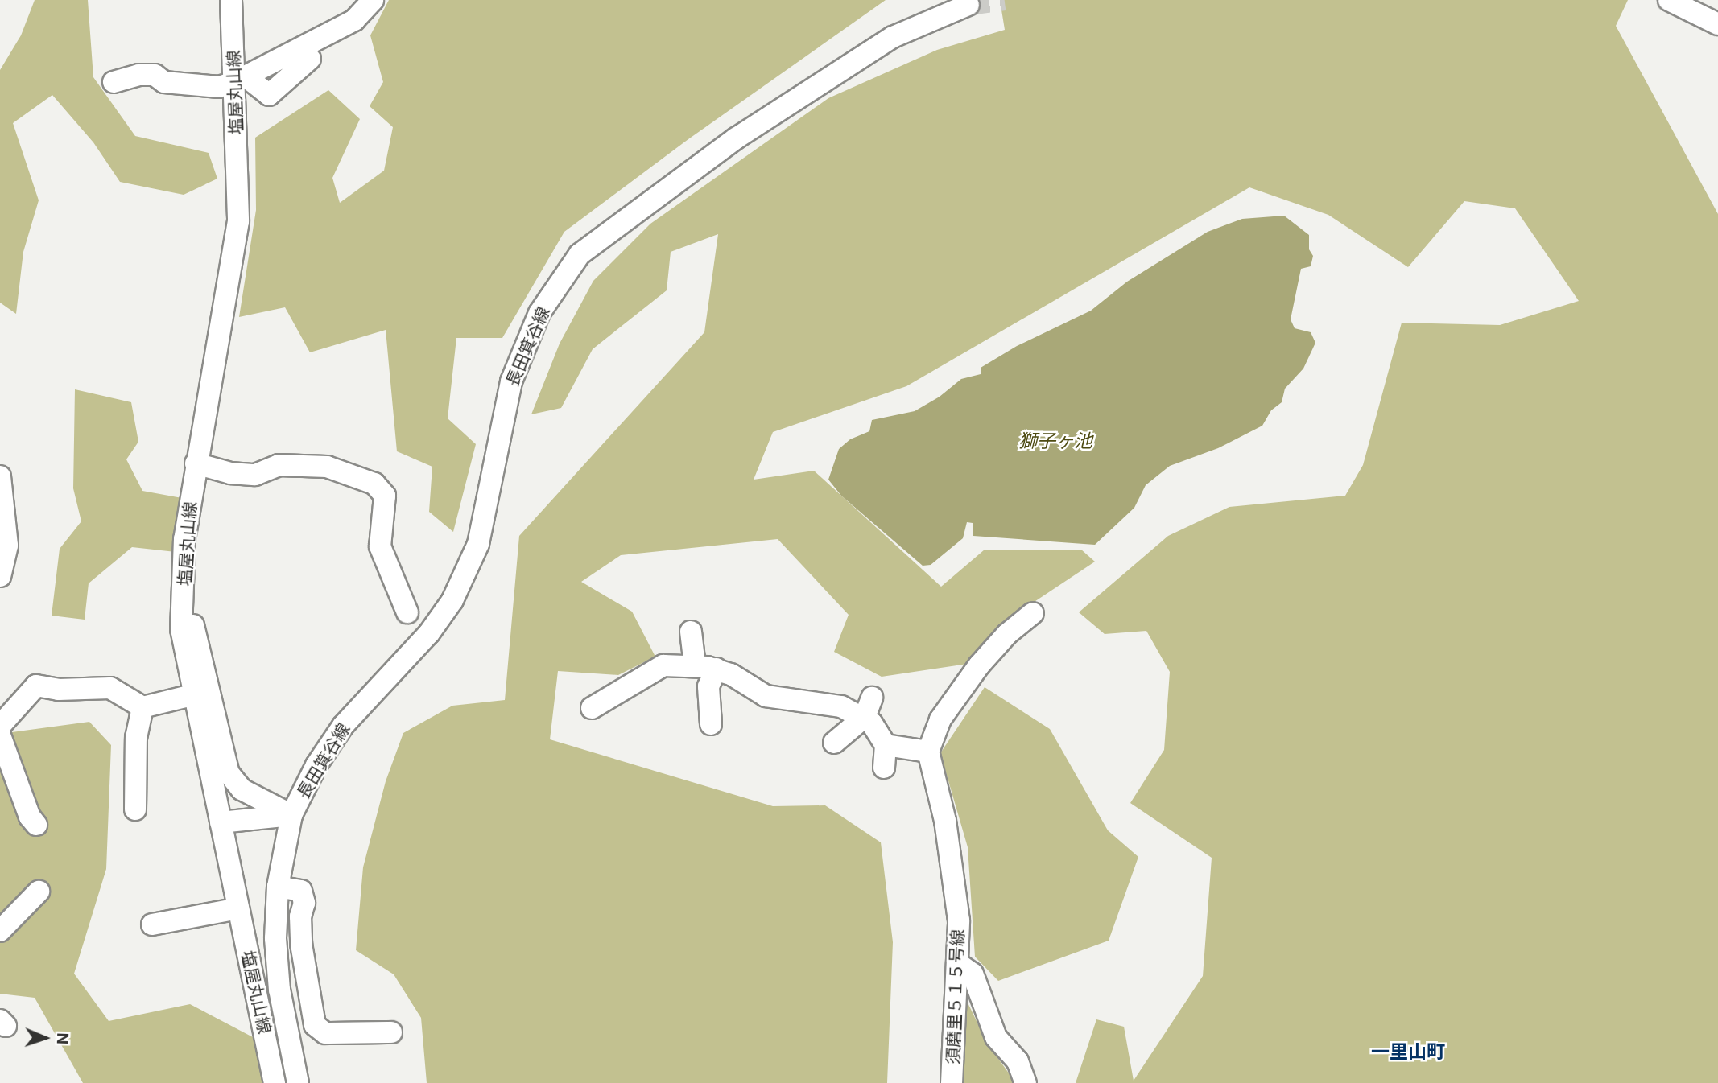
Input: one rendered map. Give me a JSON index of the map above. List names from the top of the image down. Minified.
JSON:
{"streets":{"street":["塩屋丸山線","長田箕谷線","須磨里５１５号線"]},"crossings":[["塩屋丸山線","長田箕谷線"]],"districts":["一里山町"],"water":["獅子ヶ池"],"north":"right"}
